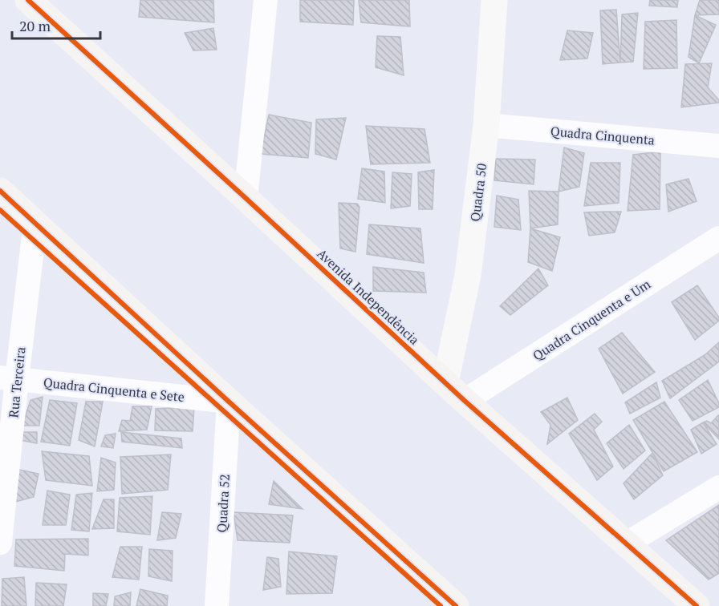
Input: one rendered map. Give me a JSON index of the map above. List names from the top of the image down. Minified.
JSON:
{"streets":{"main road":["Avenida Independência"],"street":["Quadra Cinquenta","Quadra 50","Quadra Cinquenta e Um","Rua Terceira","Quadra Cinquenta e Sete","Quadra 52"]},"crossings":[["Quadra Cinquenta","Quadra 50"],["Quadra 50","Avenida Independência"],["Avenida Independência","Quadra Cinquenta e Um"],["Rua Terceira","Quadra Cinquenta e Sete"],["Quadra Cinquenta e Sete","Quadra 52"]],"scale_bar":"20 m"}
